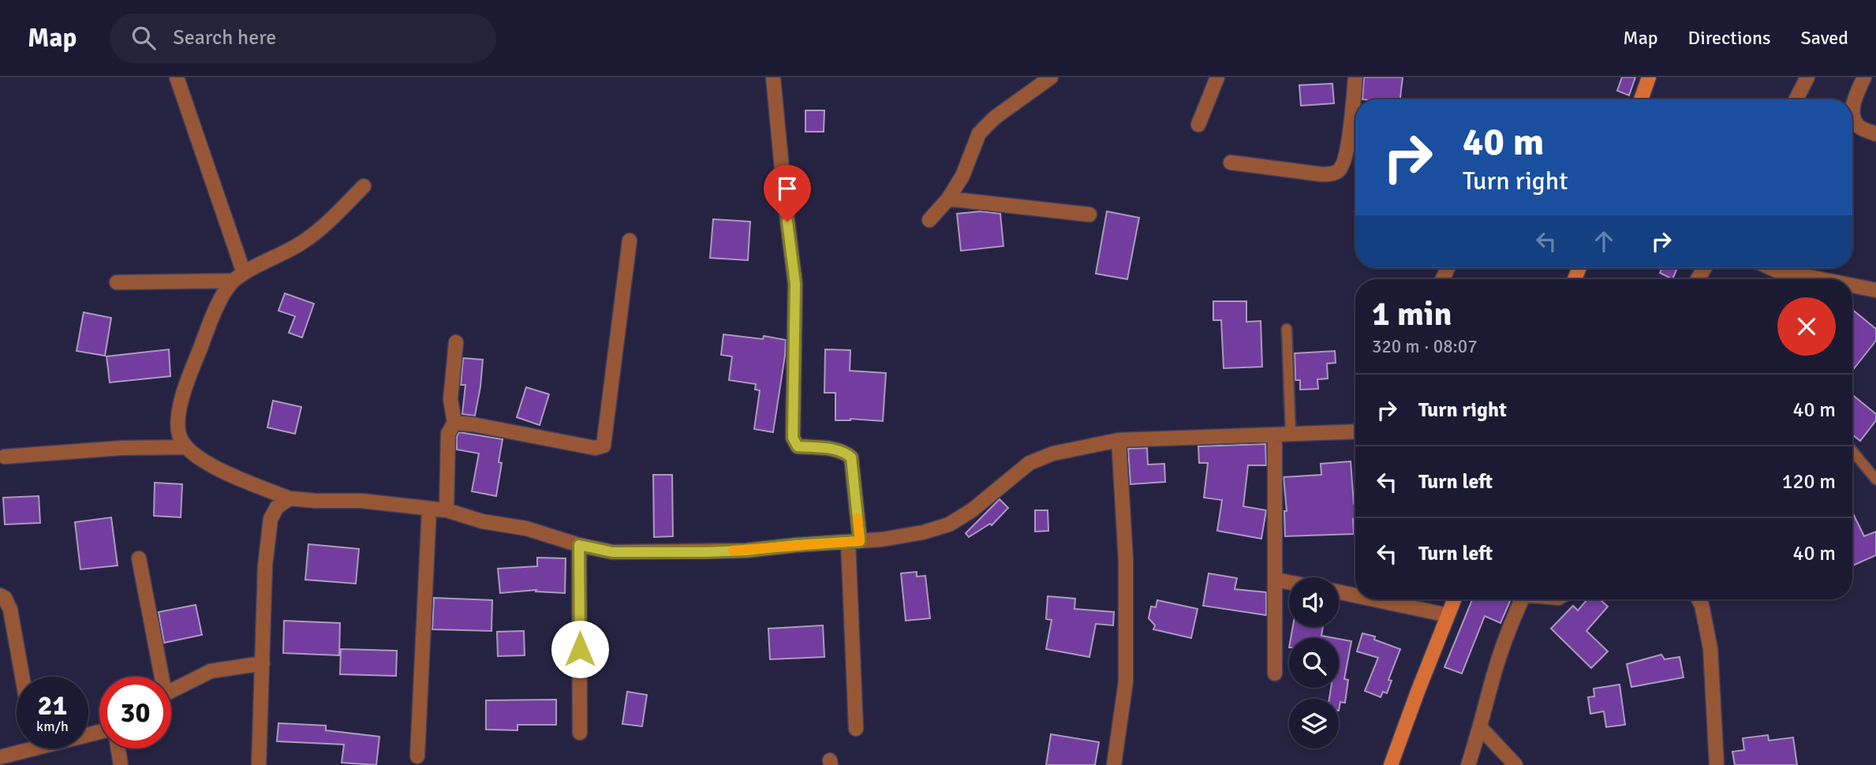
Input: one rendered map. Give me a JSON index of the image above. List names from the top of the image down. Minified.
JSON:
{"page":{"header":"Map","search":"Search here","nav":["Map","Directions","Saved"],"turn":["40 m","Turn right"],"heading":["1 min","320 m · 08:07"],"list":[{"name":"Turn right","value":"40 m"},{"name":"Turn left","value":"120 m"},{"name":"Turn left","value":"40 m"}],"speed":"21 km/h","limit":"30"}}
